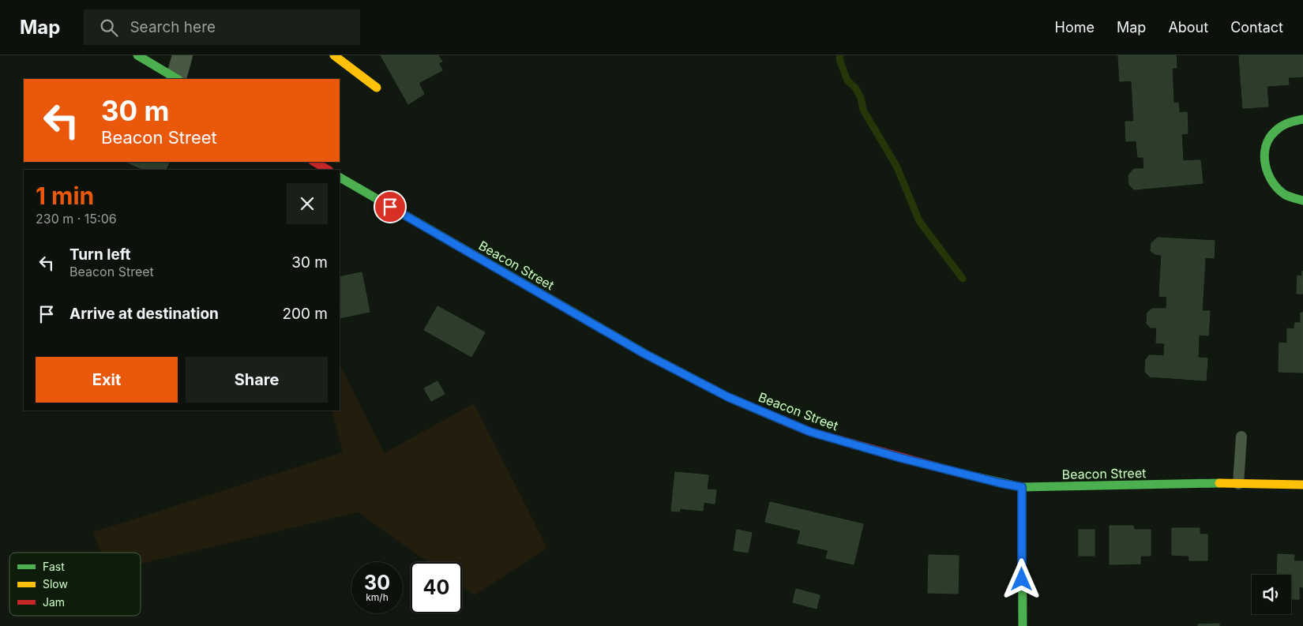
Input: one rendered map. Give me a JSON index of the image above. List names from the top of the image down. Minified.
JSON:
{"streets":{"main road":["Beacon Street"]},"legend":["Fast","Slow","Jam"],"page":{"header":"Map","search":"Search here","nav":["Home","Map","About","Contact"],"turn":["30 m","Beacon Street"],"heading":["1 min","230 m · 15:06"],"list":[{"name":"Turn left","note":"Beacon Street","value":"30 m"},{"name":"Arrive at destination","value":"200 m"}],"buttons":["Exit","Share"],"speed":"30 km/h","limit":"40"}}
